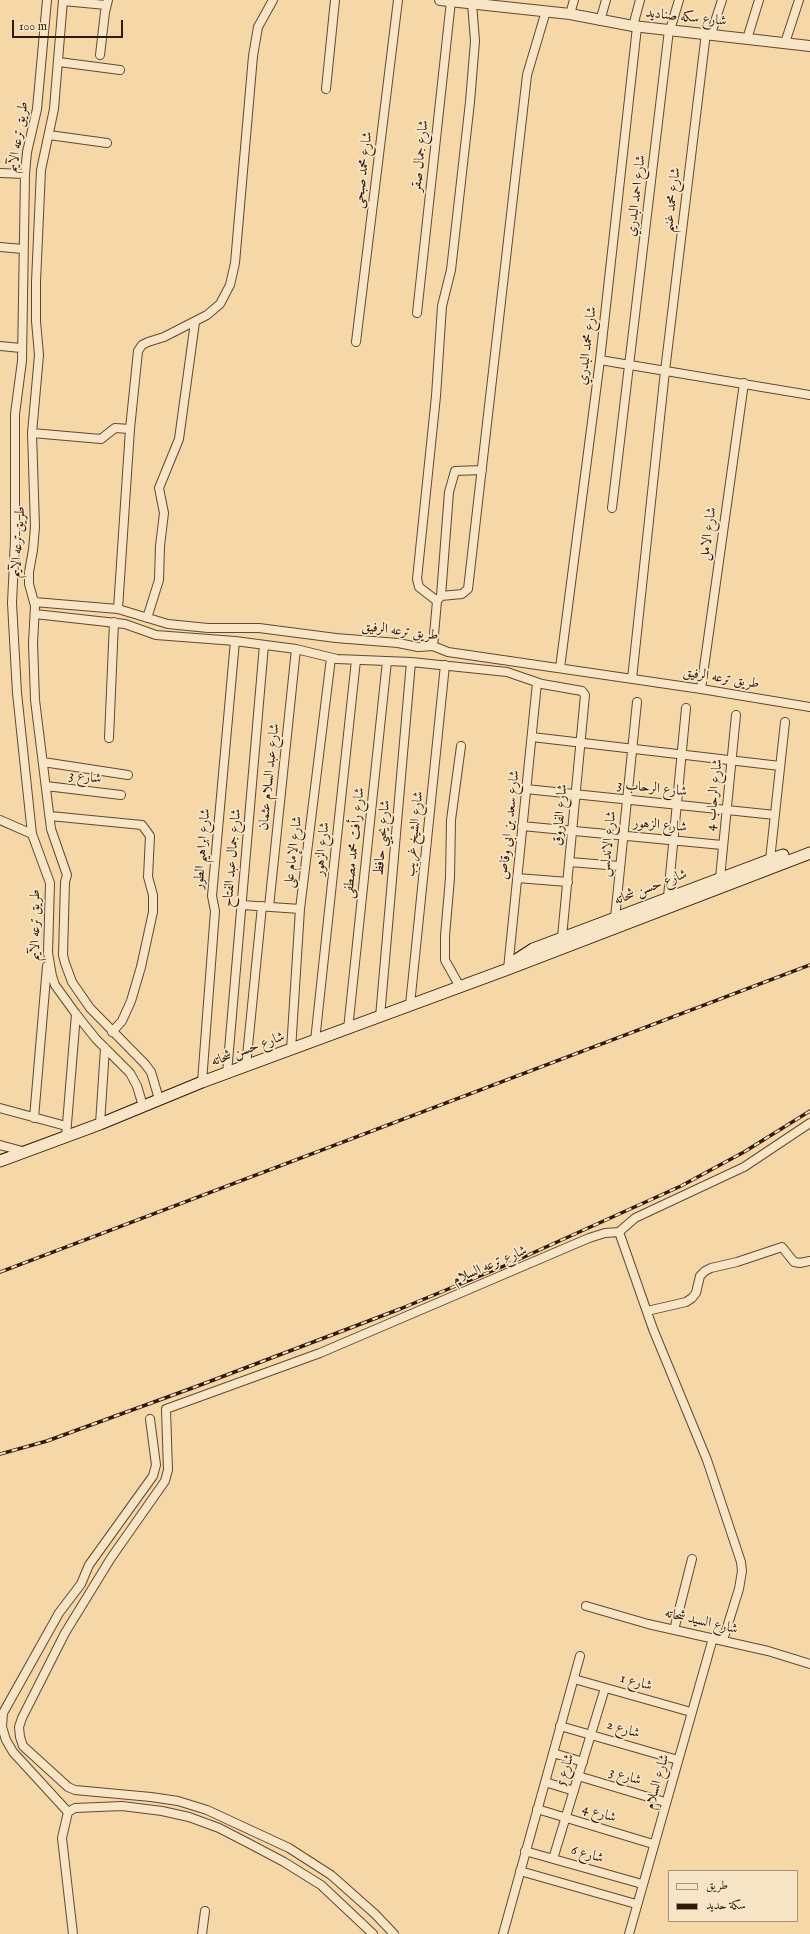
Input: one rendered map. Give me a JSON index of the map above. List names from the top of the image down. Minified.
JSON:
{"streets":{"main road":["شارع حسن شحاته"],"street":["شارع سكه صناديد","طريق ترعه الآيم","شارع جمال صقر","شارع محمد صبحى","شارع احمد البدري","شارع محمد غنيم","شارع محمد البدري","شارع الامل","طريق ترعه الرفيق","شارع عبد السلام عثمان","شارع 3","شارع الرحاب 3","شارع الرحاب 4","شارع الفاروق","شارع سعد بن ابى وقاص","شارع الزهور","شارع الشيخ غريب","شارع يحيي حافظ","شارع رأفت محمد مصطفى","شارع الاندلس","شارع ابراهيم الطور","شارع الإمام على","شارع جمال عبد الفتاح","شارع ترعه السلام","شارع السيد شحاته","شارع 1","شارع 2","شارع 5","شارع السلام","شارع 4","شارع 6"]},"crossings":[["شارع سكه صناديد","شارع جمال صقر"],["شارع سكه صناديد","شارع احمد البدري"],["شارع سكه صناديد","شارع محمد غنيم"],["شارع سكه صناديد","شارع محمد البدري"],["طريق ترعه الآيم","طريق ترعه الرفيق"],["طريق ترعه الآيم","شارع 3"],["طريق ترعه الآيم","شارع حسن شحاته"],["شارع محمد غنيم","طريق ترعه الرفيق"],["شارع محمد البدري","طريق ترعه الرفيق"],["شارع الامل","طريق ترعه الرفيق"],["طريق ترعه الرفيق","شارع عبد السلام عثمان"],["طريق ترعه الرفيق","شارع الفاروق"],["طريق ترعه الرفيق","شارع سعد بن ابى وقاص"],["طريق ترعه الرفيق","شارع الزهور"],["طريق ترعه الرفيق","شارع الشيخ غريب"],["طريق ترعه الرفيق","شارع يحيي حافظ"],["طريق ترعه الرفيق","شارع رأفت محمد مصطفى"],["طريق ترعه الرفيق","شارع ابراهيم الطور"],["طريق ترعه الرفيق","شارع الإمام على"],["طريق ترعه الرفيق","شارع جمال عبد الفتاح"],["شارع عبد السلام عثمان","شارع حسن شحاته"],["شارع 3","شارع 5"],["شارع 3","شارع السلام"],["شارع الرحاب 3","شارع الرحاب 4"],["شارع الرحاب 3","شارع الفاروق"],["شارع الرحاب 3","شارع سعد بن ابى وقاص"],["شارع الرحاب 3","شارع الاندلس"],["شارع الرحاب 4","شارع الزهور"],["شارع الرحاب 4","شارع حسن شحاته"],["شارع الفاروق","شارع الزهور"],["شارع الفاروق","شارع حسن شحاته"],["شارع سعد بن ابى وقاص","شارع الزهور"],["شارع سعد بن ابى وقاص","شارع حسن شحاته"],["شارع الزهور","شارع الاندلس"],["شارع الزهور","شارع حسن شحاته"],["شارع الشيخ غريب","شارع حسن شحاته"],["شارع يحيي حافظ","شارع حسن شحاته"],["شارع رأفت محمد مصطفى","شارع حسن شحاته"],["شارع الاندلس","شارع حسن شحاته"],["شارع ابراهيم الطور","شارع حسن شحاته"],["شارع الإمام على","شارع حسن شحاته"],["شارع جمال عبد الفتاح","شارع حسن شحاته"],["شارع السيد شحاته","شارع السلام"],["شارع 1","شارع 5"],["شارع 1","شارع السلام"],["شارع 2","شارع 5"],["شارع 2","شارع السلام"],["شارع 5","شارع 4"],["شارع 5","شارع 6"],["شارع السلام","شارع 4"],["شارع السلام","شارع 6"]],"legend":["طريق","سكة حديد"],"scale_bar":"100 m"}
